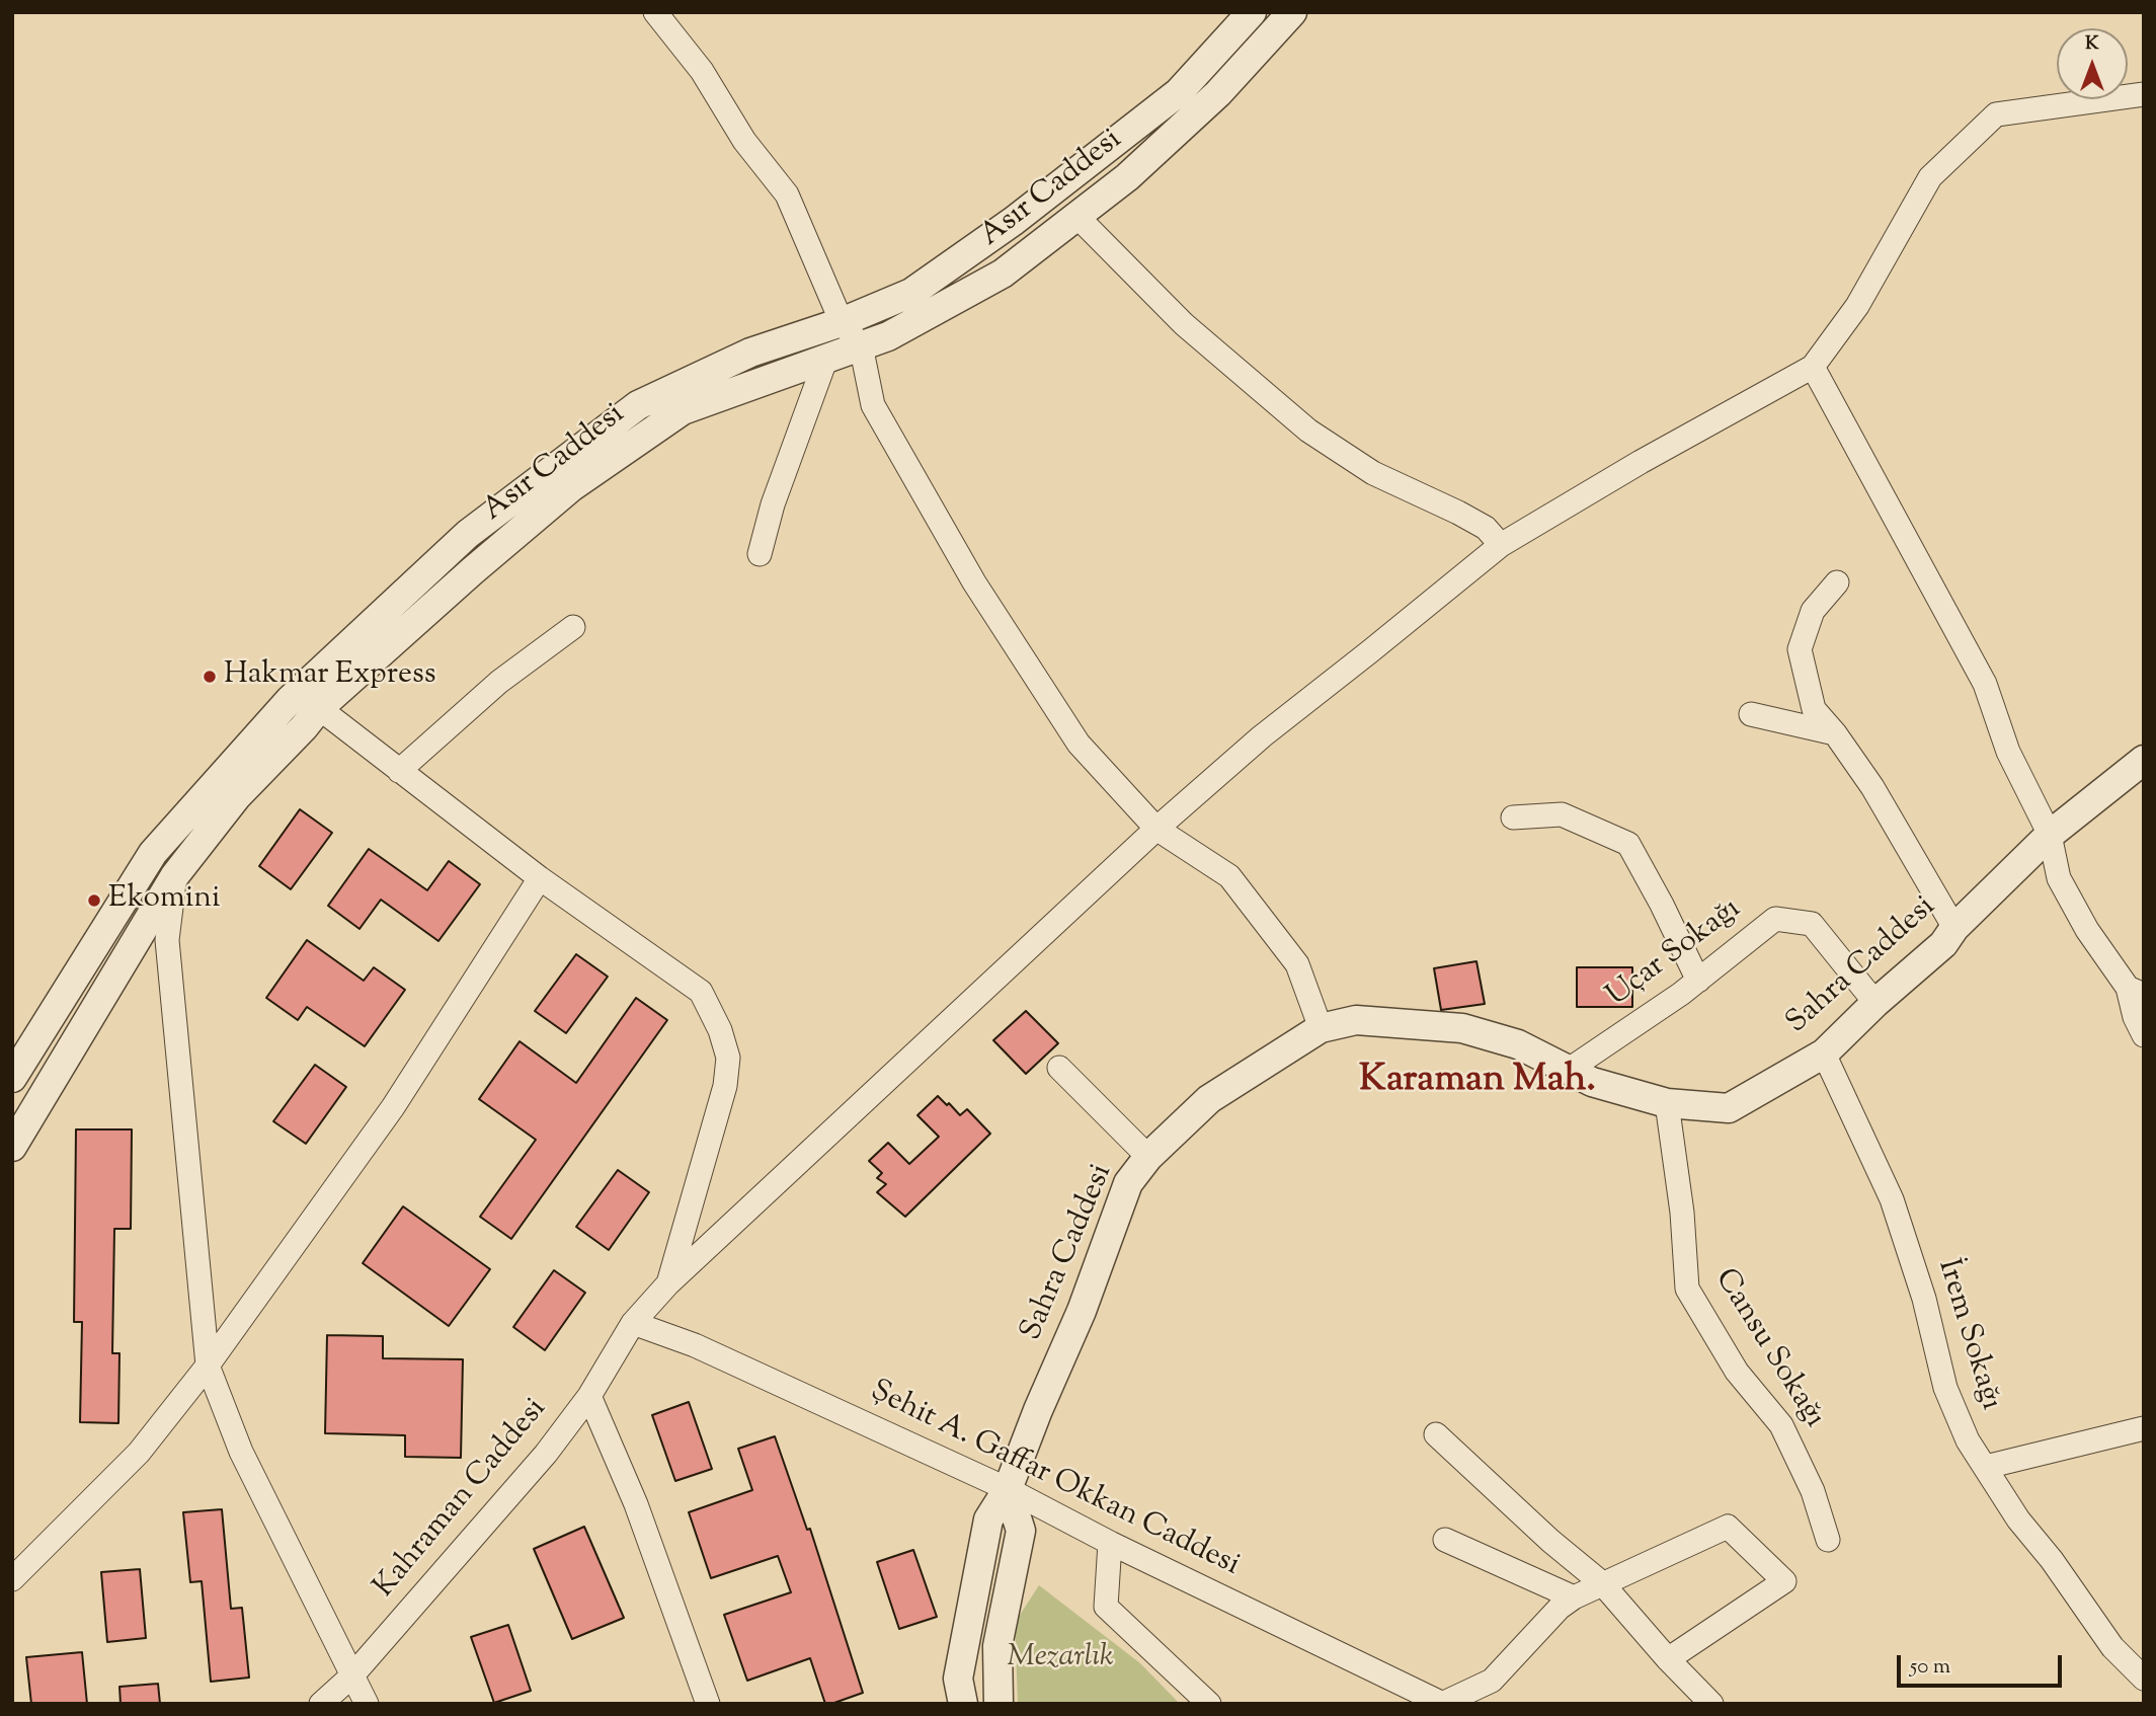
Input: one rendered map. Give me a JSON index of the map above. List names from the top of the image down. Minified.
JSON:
{"streets":{"street":["Asır Caddesi","Uçar Sokağı","Sahra Caddesi","İrem Sokağı","Cansu Sokağı","Şehit A. Gaffar Okkan Caddesi","Kahraman Caddesi"]},"crossings":[["Uçar Sokağı","Sahra Caddesi"],["Sahra Caddesi","İrem Sokağı"],["Sahra Caddesi","Cansu Sokağı"],["Sahra Caddesi","Şehit A. Gaffar Okkan Caddesi"],["Şehit A. Gaffar Okkan Caddesi","Kahraman Caddesi"]],"districts":["Karaman Mah."],"parks":["Mezarlık"],"places":["Hakmar Express","Ekomini"],"scale_bar":"50 m","north":"top"}
